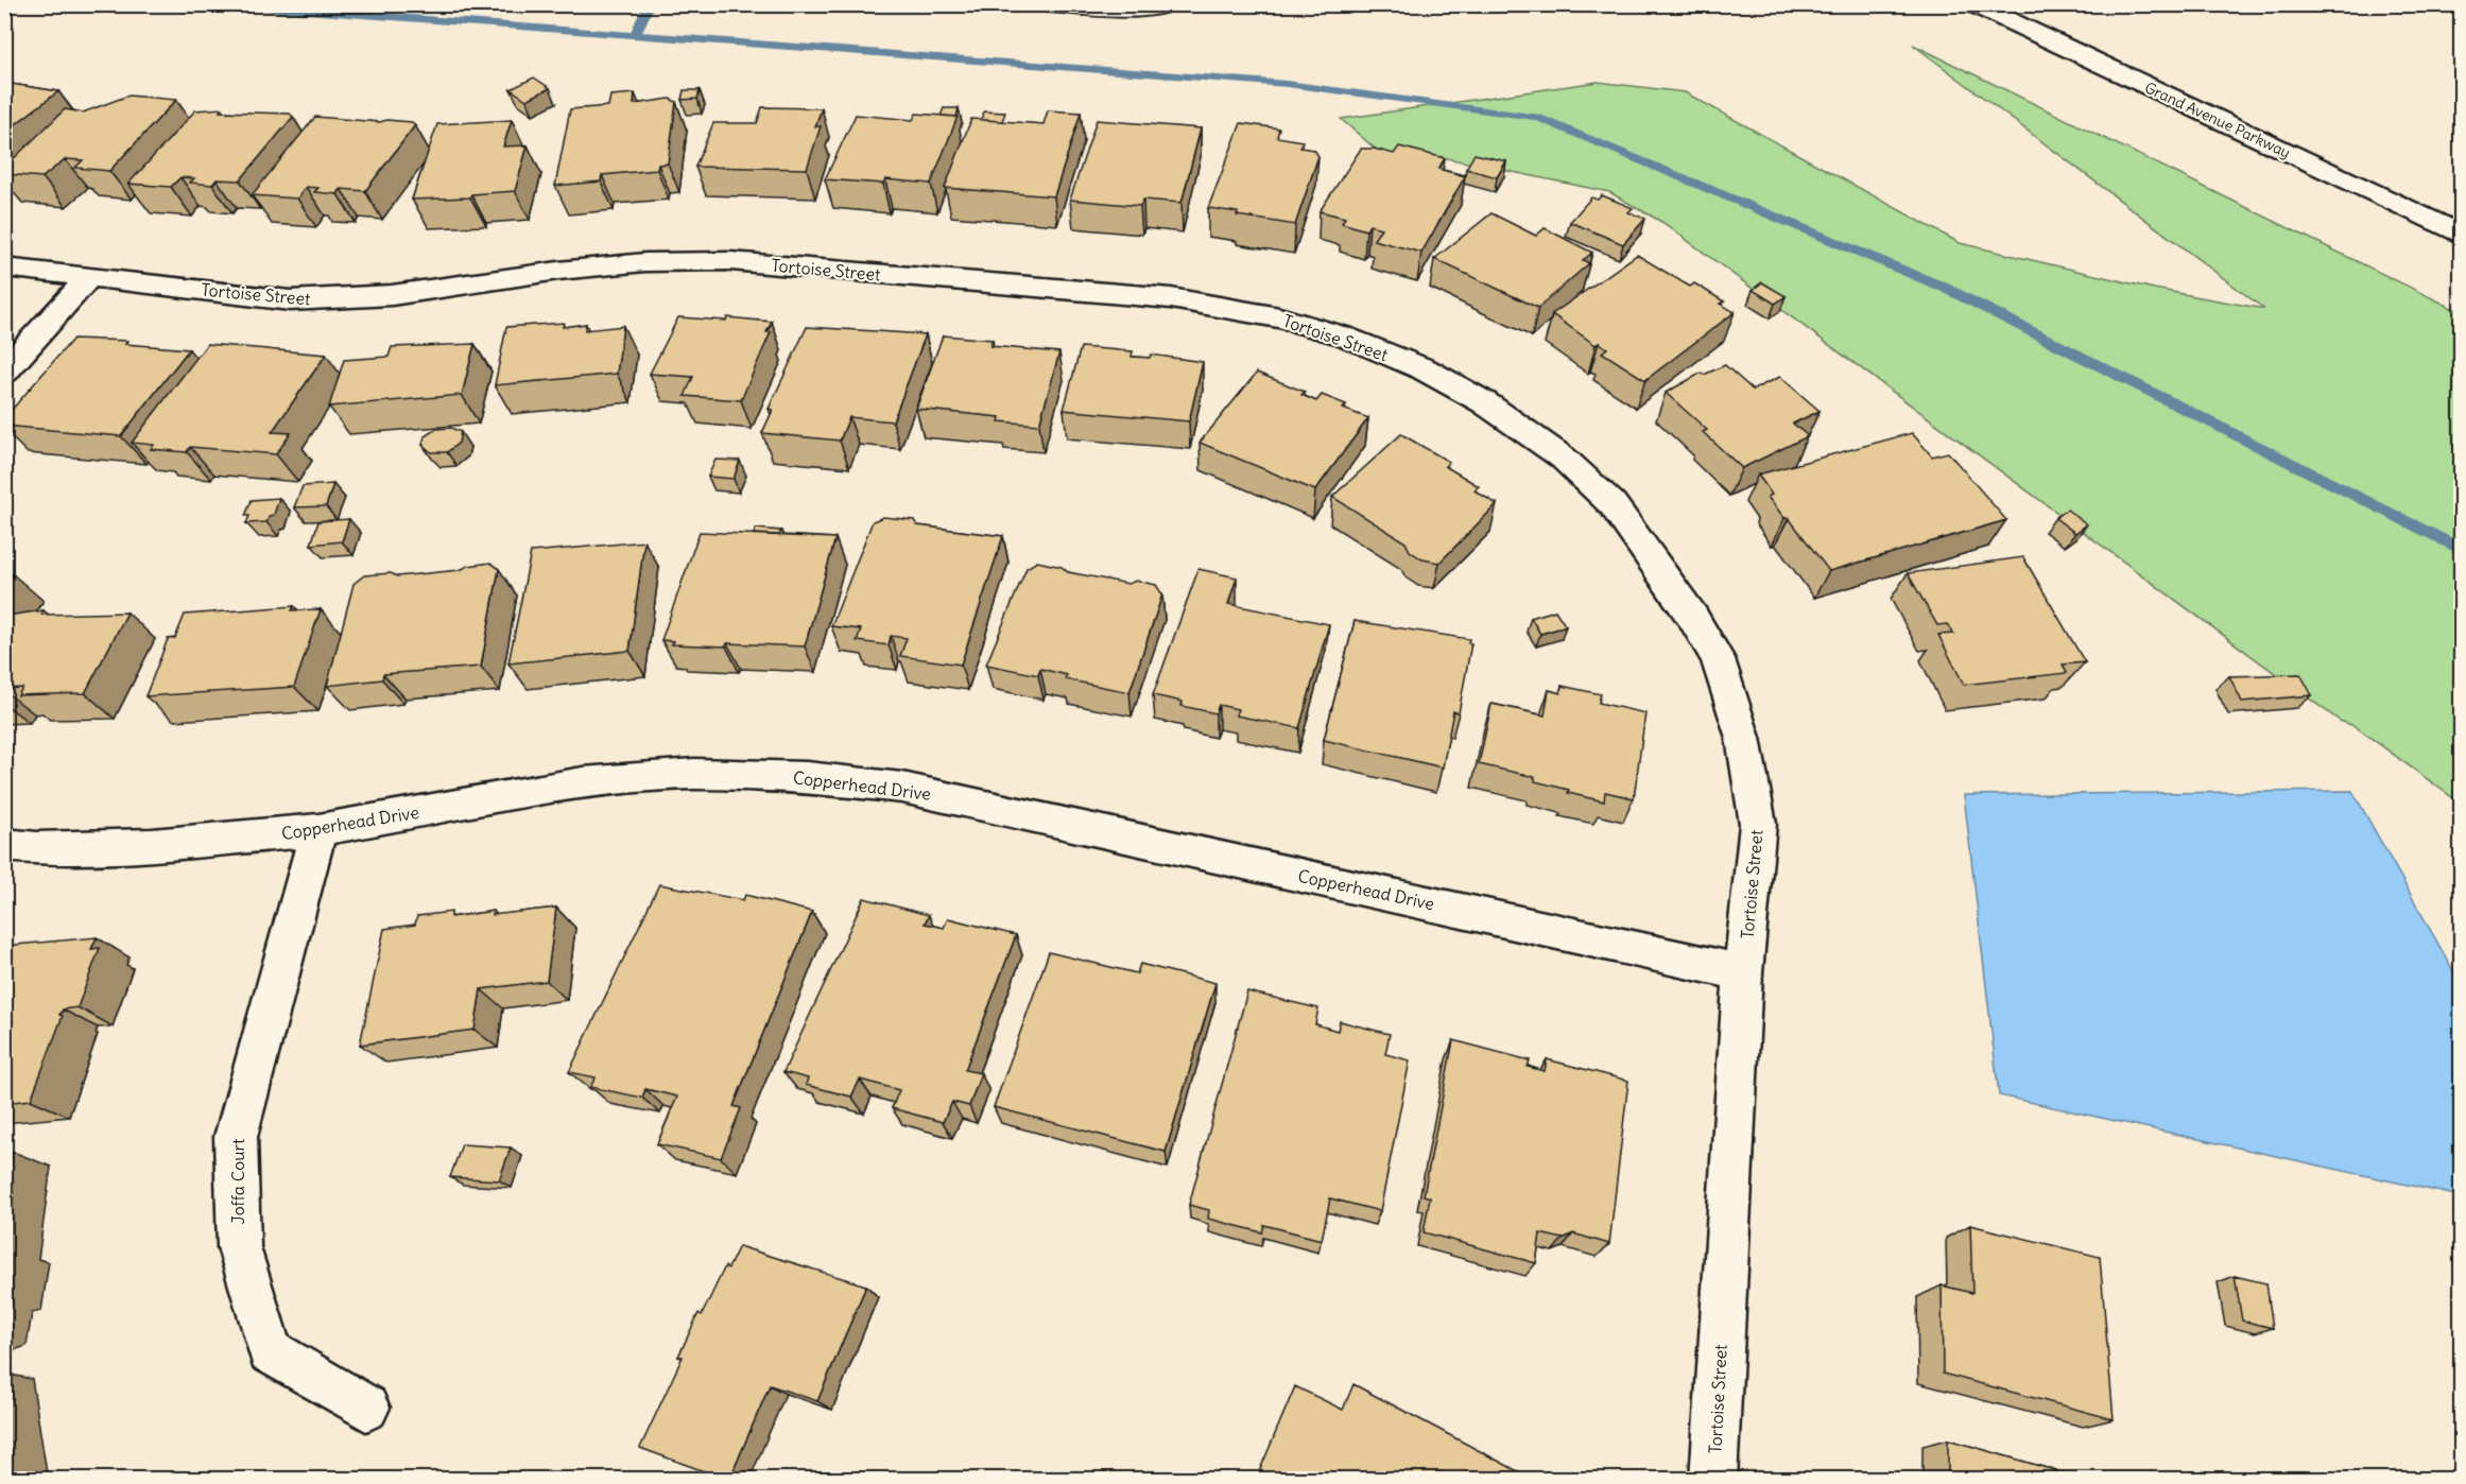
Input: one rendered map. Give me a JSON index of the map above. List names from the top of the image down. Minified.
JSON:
{"streets":{"street":["Grand Avenue Parkway","Tortoise Street","Copperhead Drive","Joffa Court"]},"crossings":[["Tortoise Street","Copperhead Drive"],["Copperhead Drive","Joffa Court"]]}
